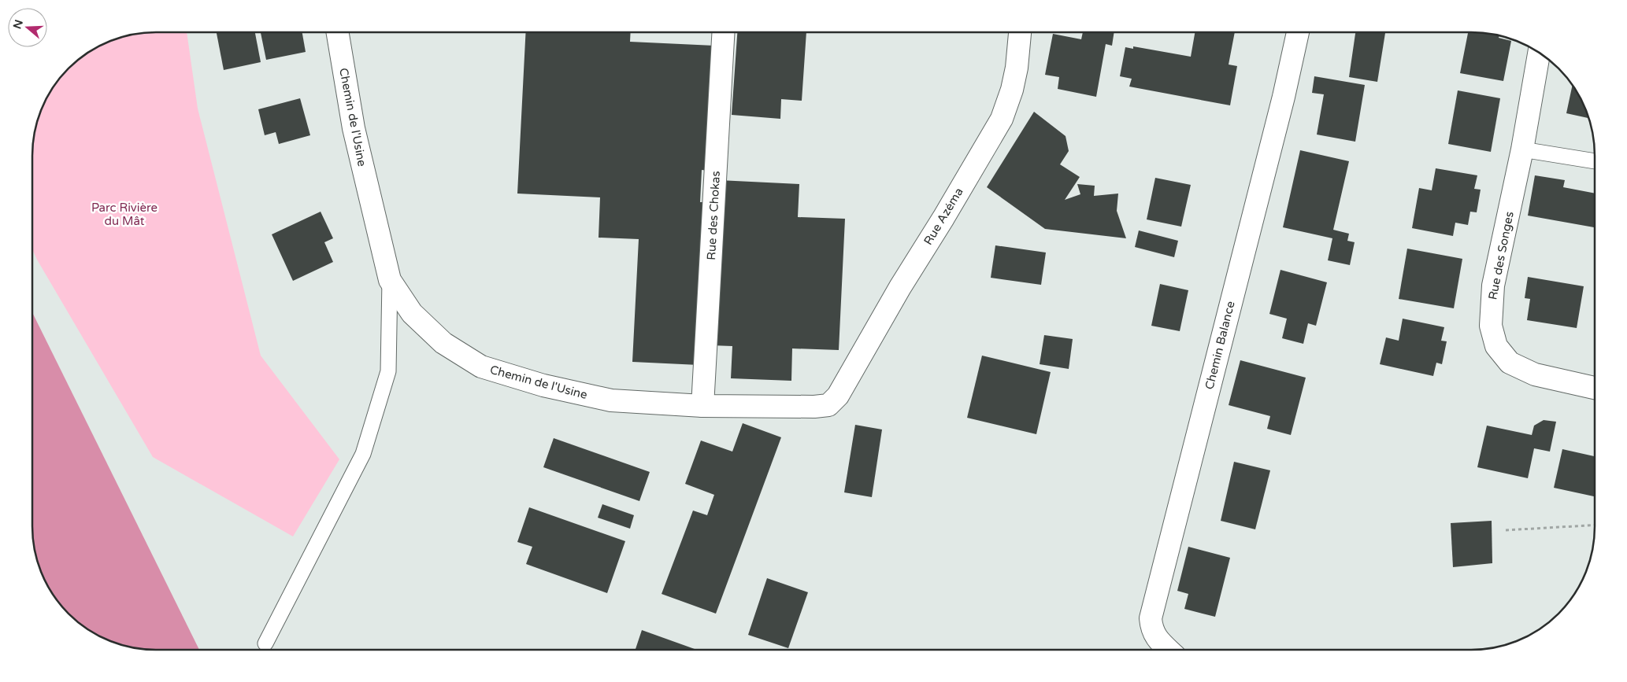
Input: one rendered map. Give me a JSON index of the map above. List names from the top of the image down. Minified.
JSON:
{"streets":{"street":["Chemin de l'Usine","Rue des Chokas","Rue Azéma","Rue des Songes","Chemin Balance"]},"crossings":[["Chemin de l'Usine","Rue des Chokas"],["Chemin de l'Usine","Rue Azéma"]],"parks":["Parc Rivière du Mât"],"north":"left"}
